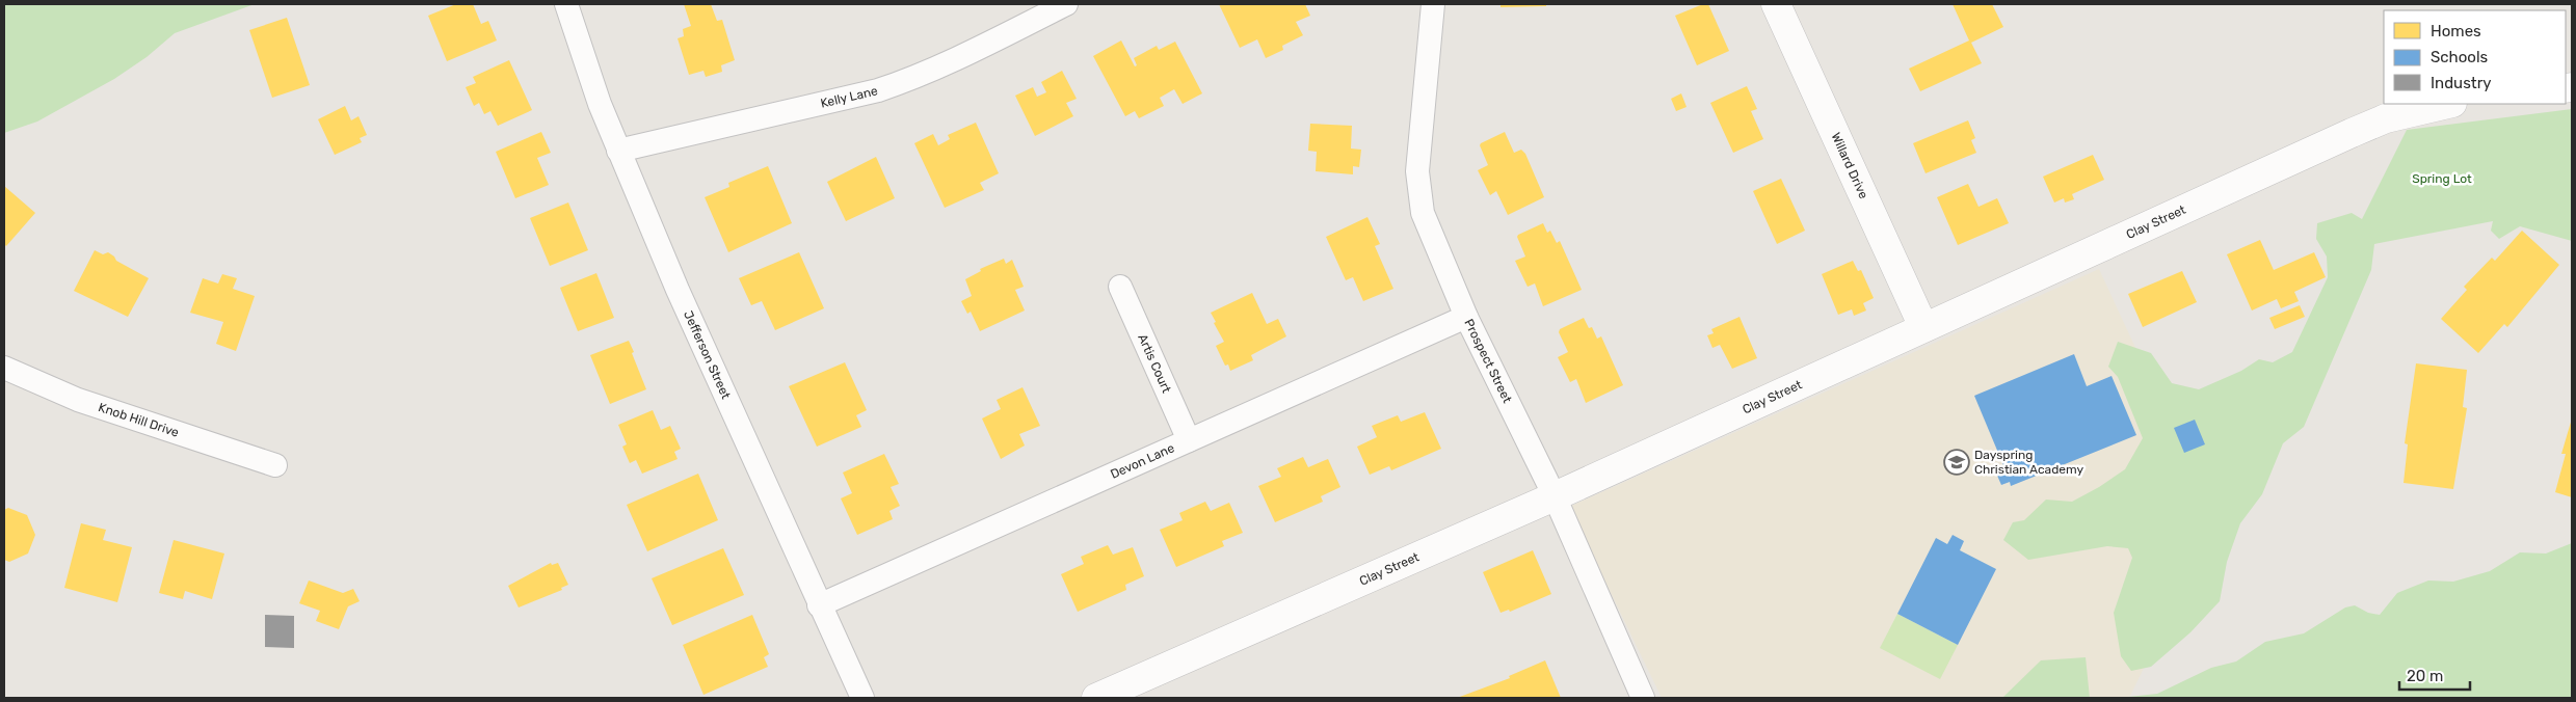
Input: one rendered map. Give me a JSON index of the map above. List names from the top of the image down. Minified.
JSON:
{"streets":{"street":["Kelly Lane","Willard Drive","Clay Street","Jefferson Street","Prospect Street","Artis Court","Knob Hill Drive","Devon Lane"]},"crossings":[["Kelly Lane","Jefferson Street"],["Willard Drive","Clay Street"],["Clay Street","Prospect Street"],["Jefferson Street","Devon Lane"],["Prospect Street","Devon Lane"],["Artis Court","Devon Lane"]],"parks":["Spring Lot"],"places":{"school or university":["Dayspring Christian Academy"]},"legend":["Homes","Schools","Industry"],"scale_bar":"20 m"}
